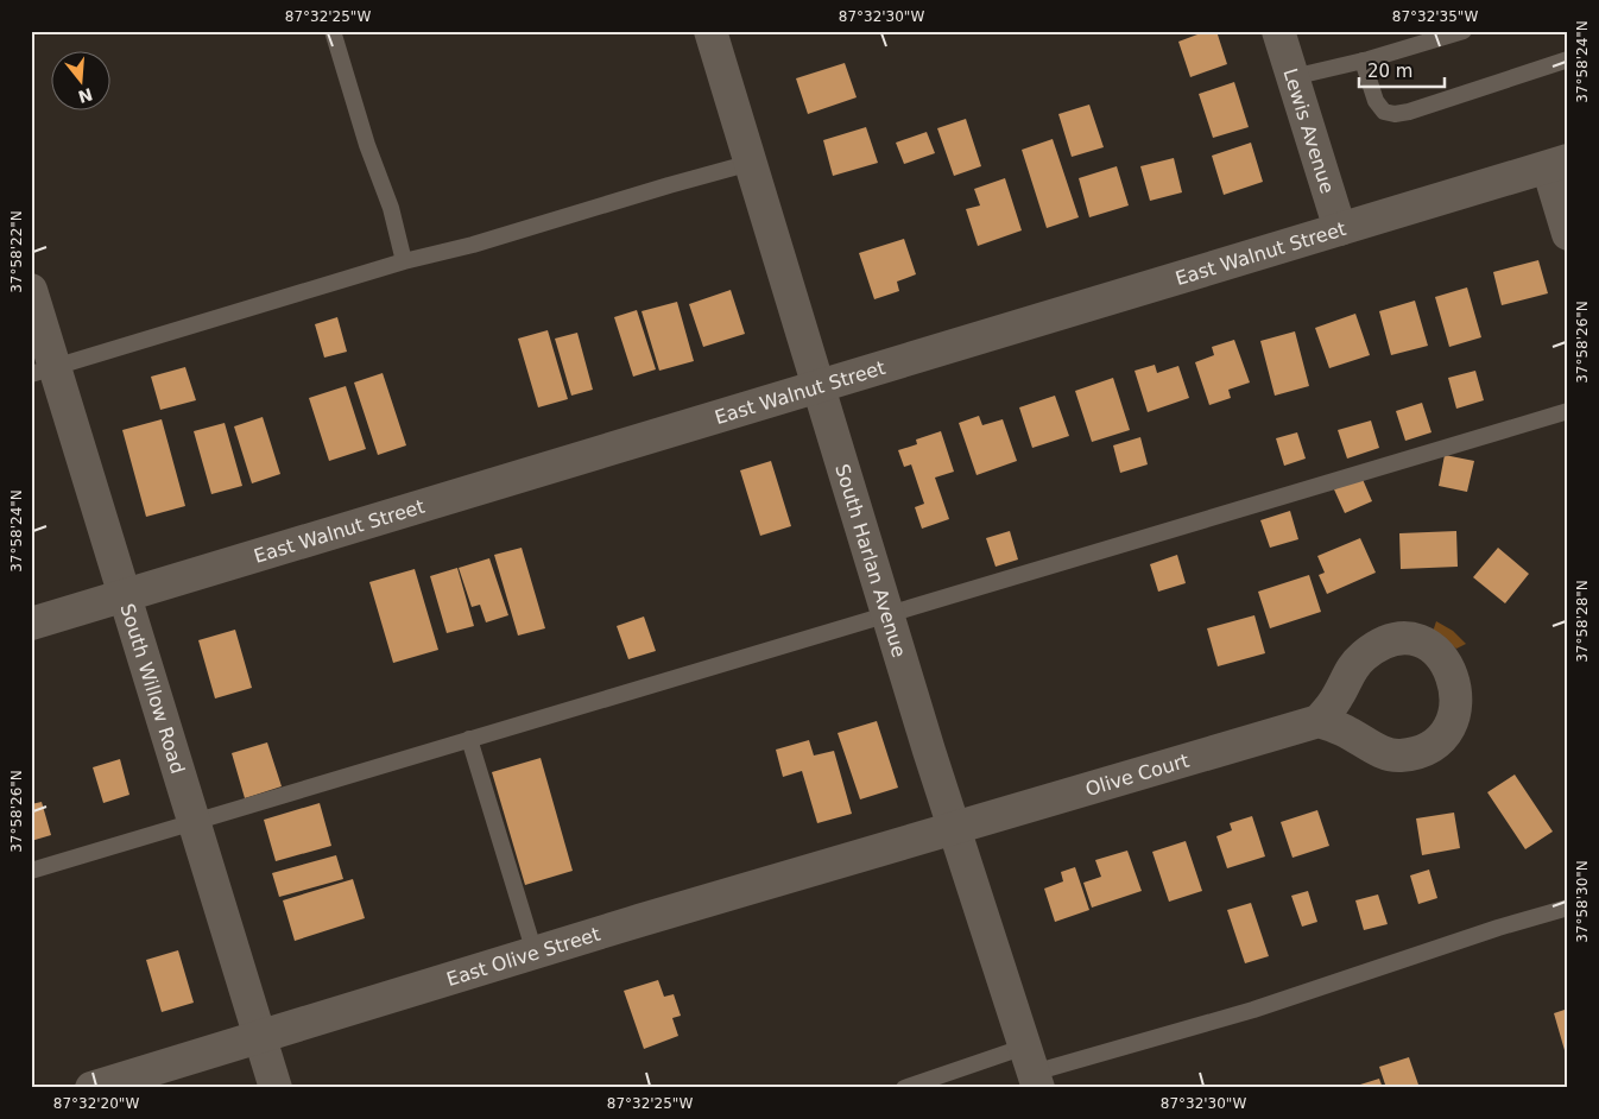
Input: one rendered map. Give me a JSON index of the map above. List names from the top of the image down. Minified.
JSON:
{"streets":{"street":["Lewis Avenue","East Walnut Street","South Harlan Avenue","South Willow Road","Olive Court","East Olive Street"]},"crossings":[["Lewis Avenue","East Walnut Street"],["East Walnut Street","South Harlan Avenue"],["East Walnut Street","South Willow Road"],["South Harlan Avenue","Olive Court"],["South Harlan Avenue","East Olive Street"],["South Willow Road","East Olive Street"],["Olive Court","East Olive Street"]],"scale_bar":"20 m","north":"bottom","coordinates":["87°32'25\"W","87°32'30\"W","87°32'35\"W","37°58'24\"N","37°58'22\"N","37°58'26\"N","37°58'28\"N","37°58'30\"N","87°32'20\"W"]}
